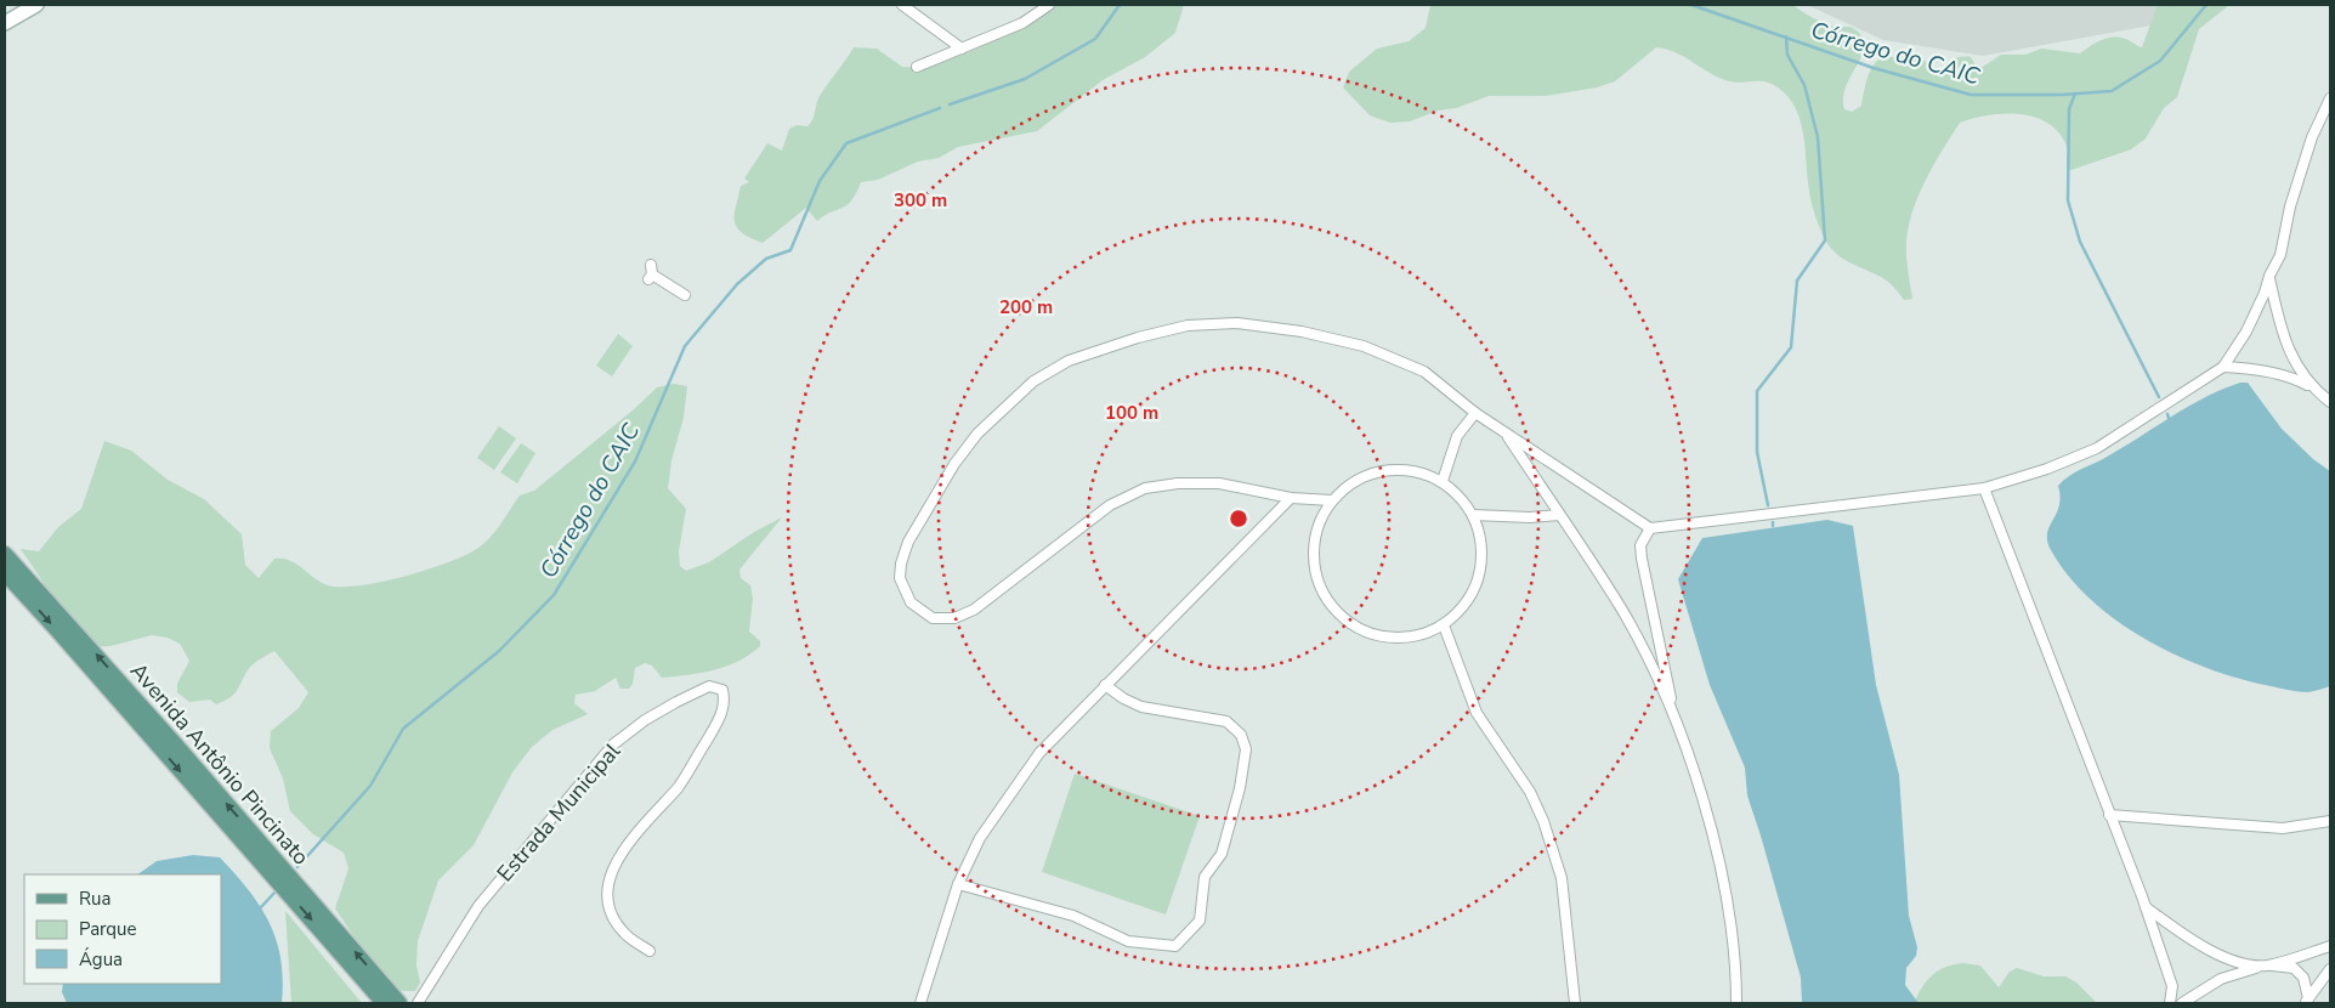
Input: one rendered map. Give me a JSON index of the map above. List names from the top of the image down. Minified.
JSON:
{"streets":{"main road":["Avenida Antônio Pincinato"],"street":["Estrada Municipal"]},"water":["Córrego do CAIC"],"legend":["Rua","Parque","Água"],"rings":["300 m","200 m","100 m"]}
